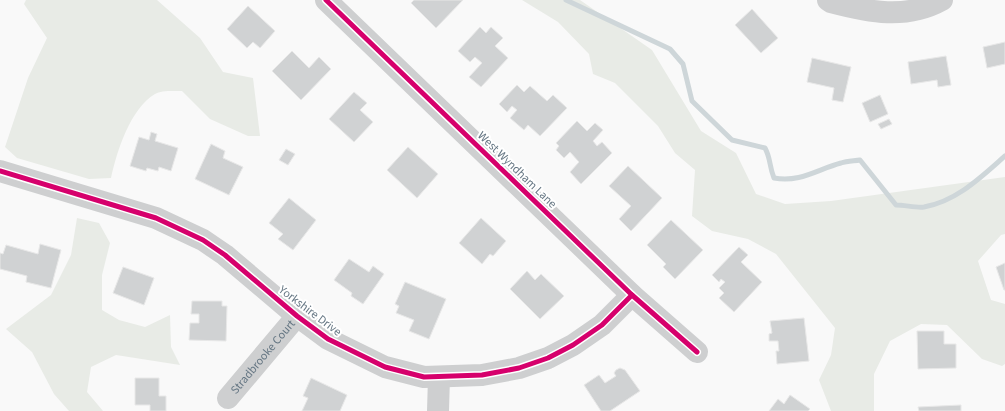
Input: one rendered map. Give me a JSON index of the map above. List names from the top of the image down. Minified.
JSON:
{"streets":{"street":["West Wyndham Lane","Yorkshire Drive","Stradbrooke Court"]},"crossings":[["West Wyndham Lane","Yorkshire Drive"],["Yorkshire Drive","Stradbrooke Court"]]}
